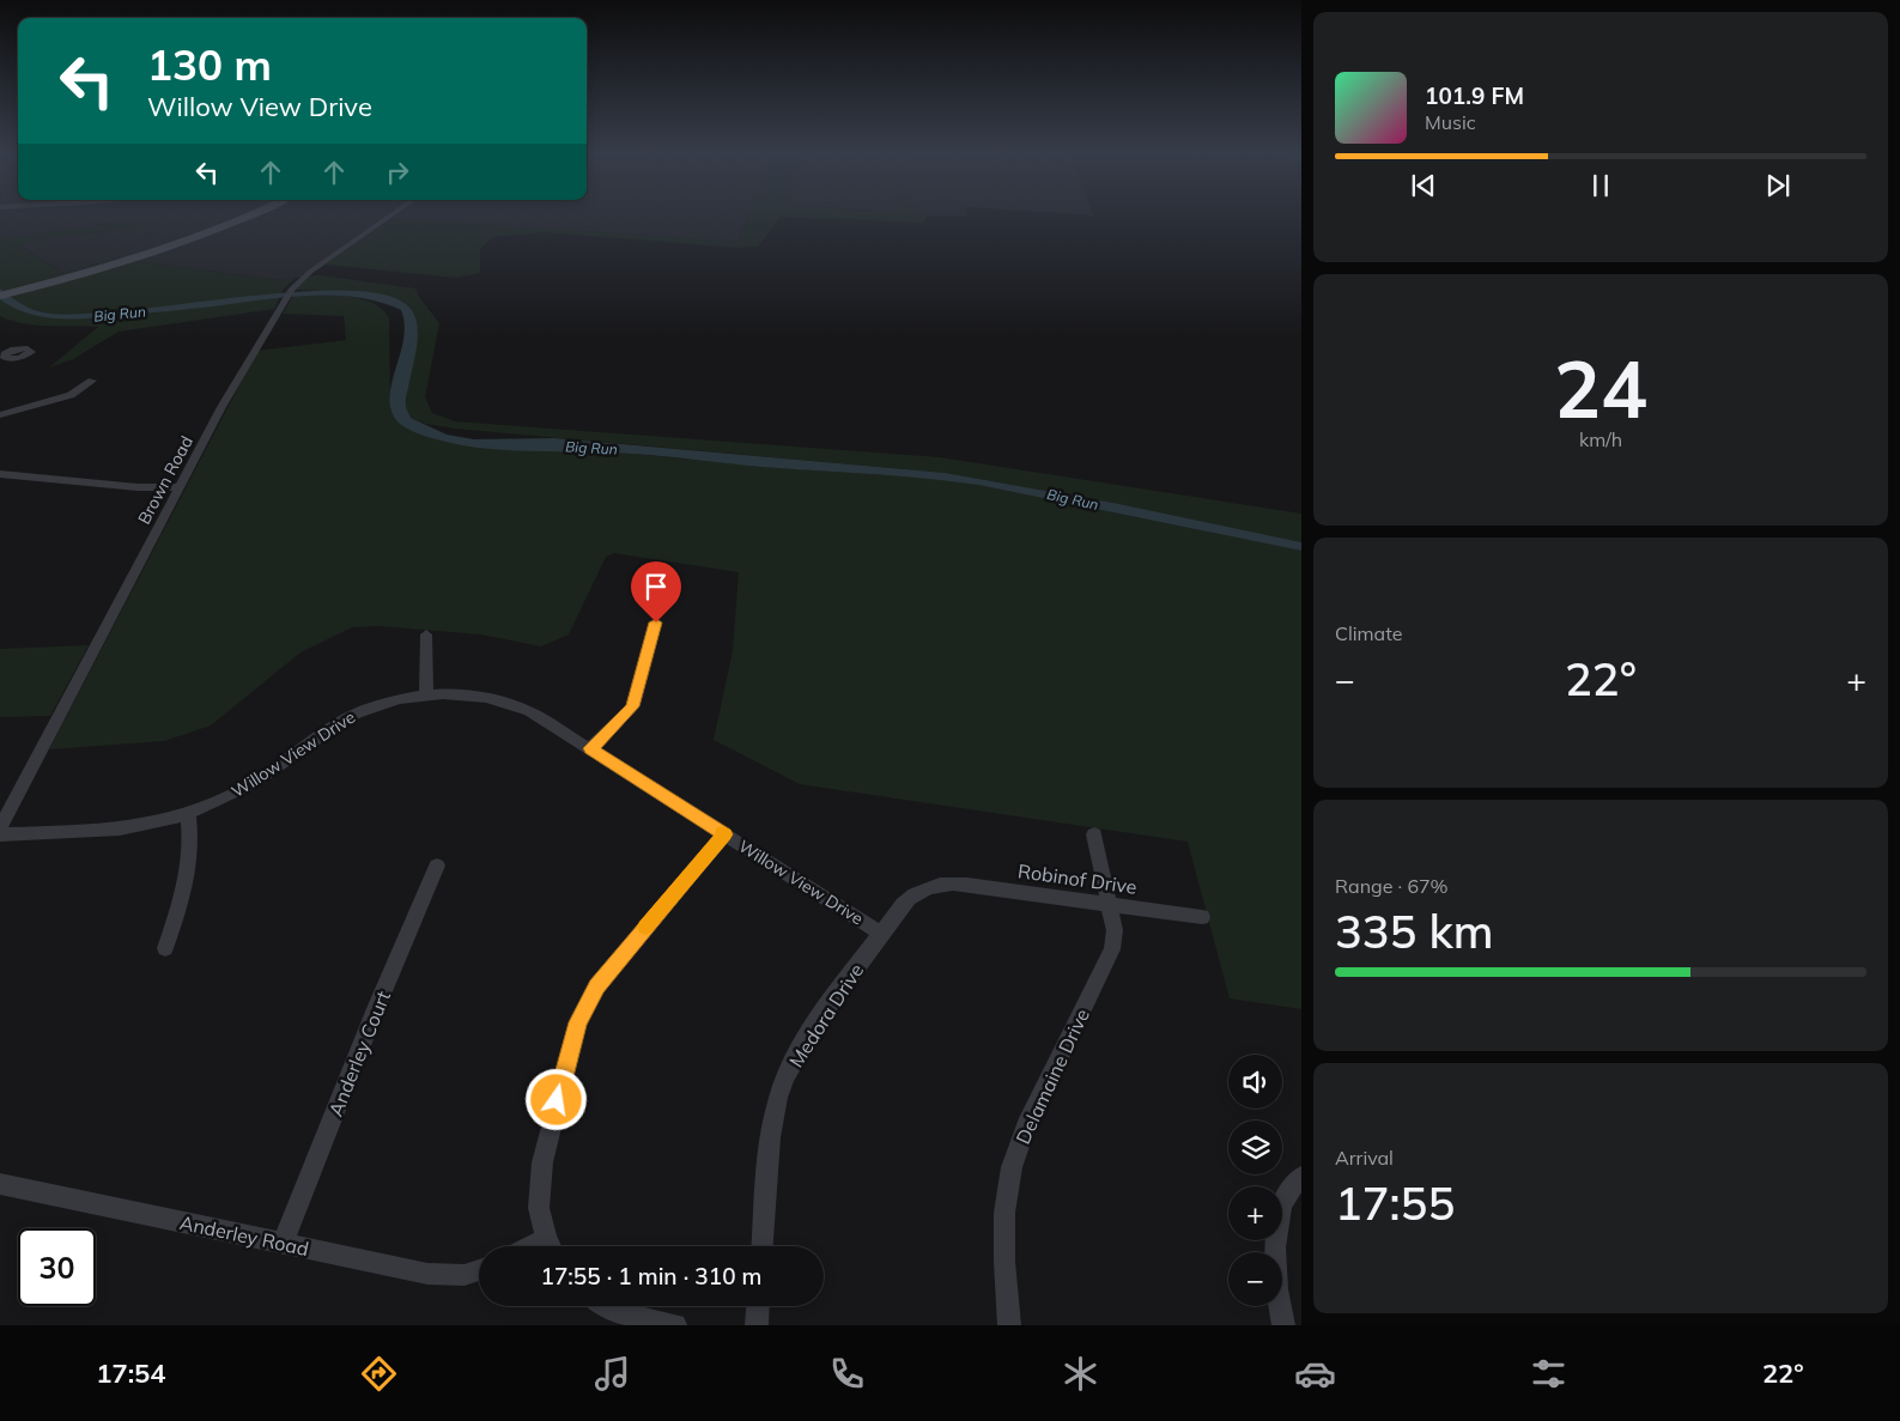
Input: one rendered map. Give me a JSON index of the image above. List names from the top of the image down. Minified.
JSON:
{"streets":{"street":["Brown Road","Willow View Drive","Robinof Drive","Medora Drive","Anderley Court","Delamaine Drive","Anderley Road"]},"crossings":[["Willow View Drive","Medora Drive"],["Robinof Drive","Medora Drive"],["Robinof Drive","Delamaine Drive"],["Anderley Court","Anderley Road"]],"water":["Big Run"],"page":{"turn":["130 m","Willow View Drive"],"song":["101.9 FM","Music"],"tile":[["24","km/h"],"Climate",["Range · 67%","335 km"],["Arrival","17:55"]],"heat":["−","22°","+"],"map_buttons":["+","−"],"limit":"30","trip":"17:55 · 1 min · 310 m","tabs":["17:54","22°"]}}
